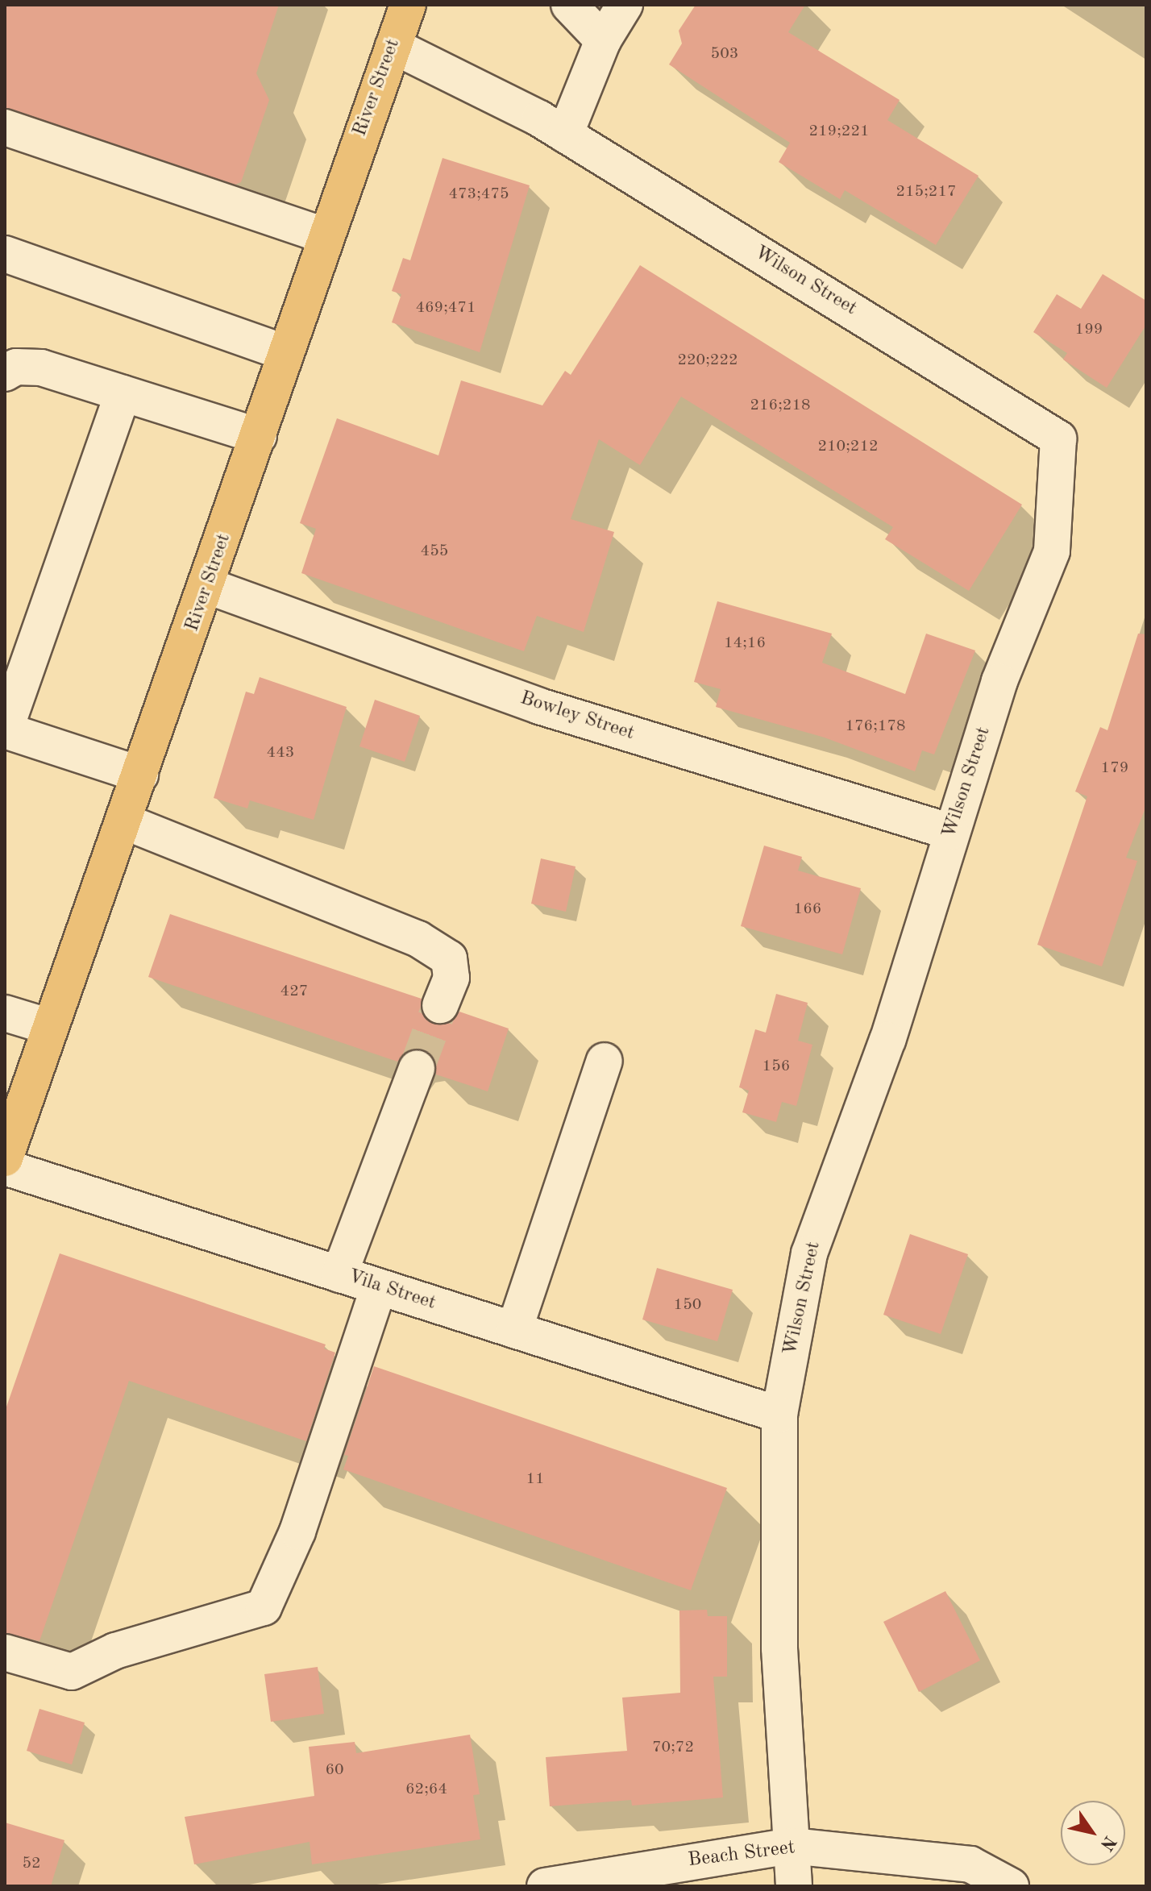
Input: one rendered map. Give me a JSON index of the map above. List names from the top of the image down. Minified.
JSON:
{"streets":{"main road":["River Street"],"street":["Wilson Street","Bowley Street","Vila Street","Beach Street"]},"crossings":[["River Street","Wilson Street"],["River Street","Bowley Street"],["Wilson Street","Bowley Street"],["Wilson Street","Vila Street"],["Wilson Street","Beach Street"]],"house_numbers":["503","219;221","215;217","473;475","469;471","199","220;222","216;218","210;212","455","14;16","176;178","443","179","166","427","156","150","11","70;72","60","62;64","52"],"north":"bottom right"}
